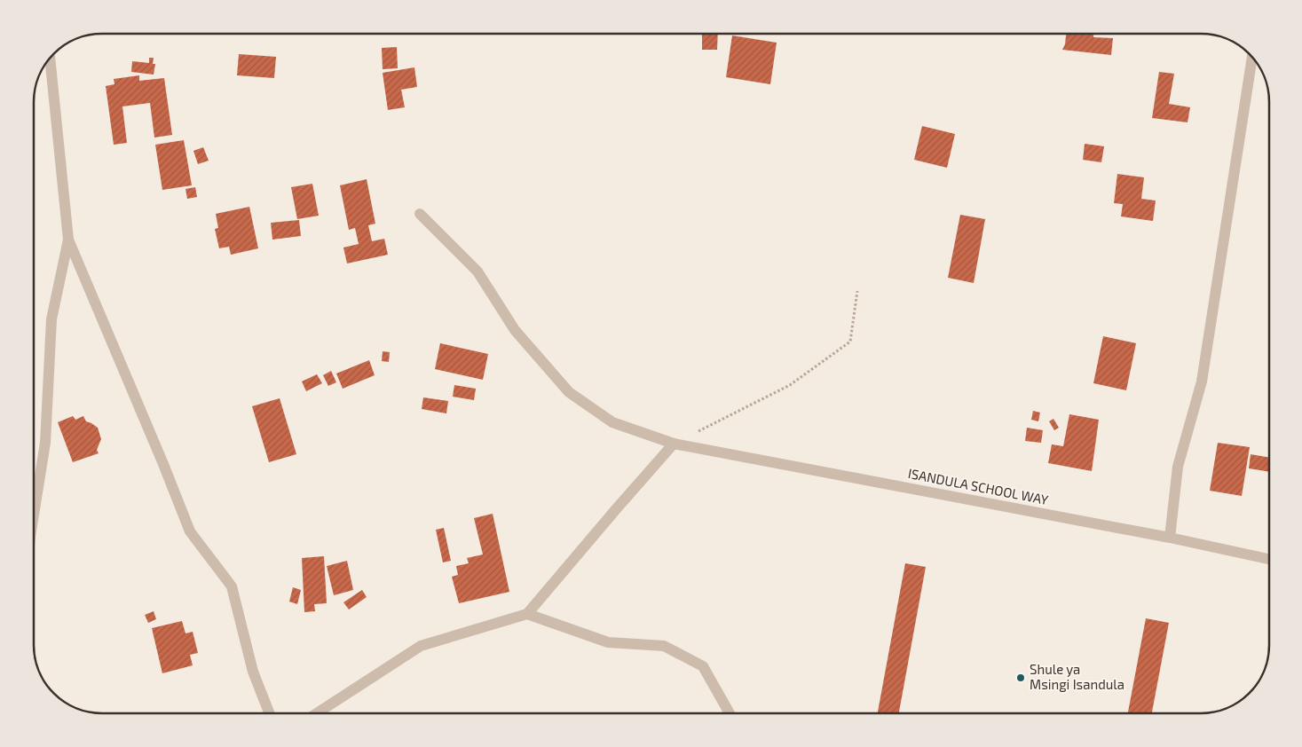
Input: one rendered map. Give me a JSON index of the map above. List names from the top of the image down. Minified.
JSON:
{"streets":{"street":["ISANDULA SCHOOL WAY"]},"places":["Shule ya Msingi Isandula"]}
